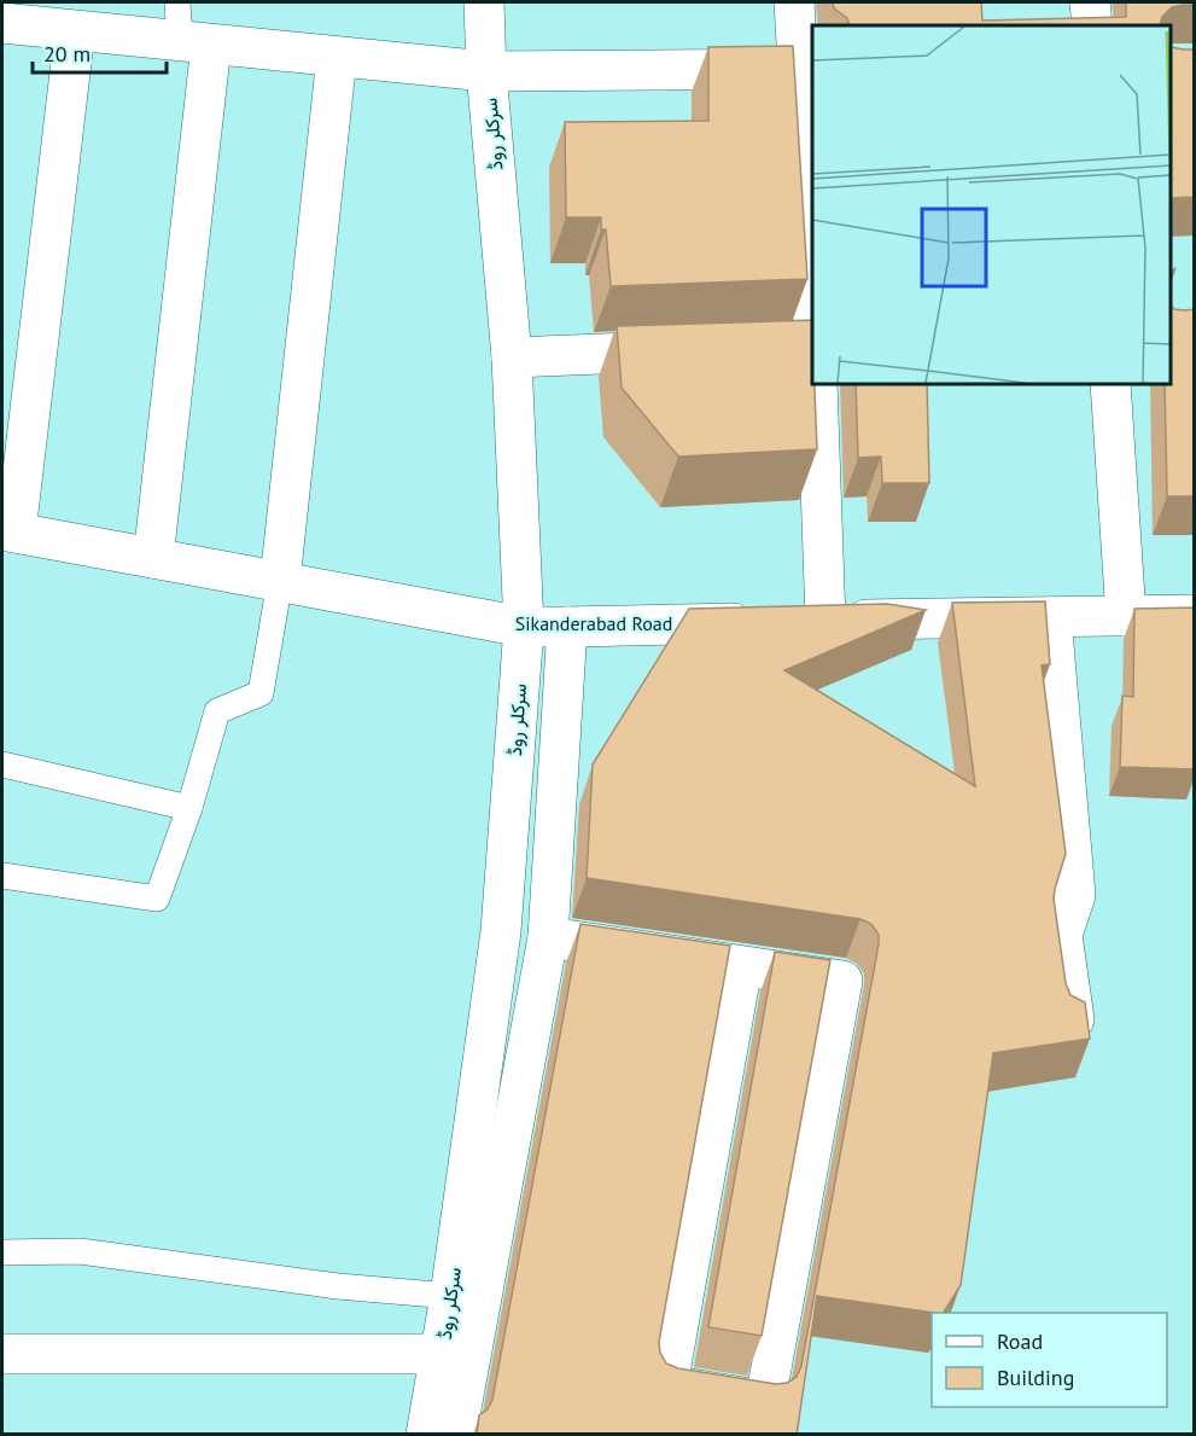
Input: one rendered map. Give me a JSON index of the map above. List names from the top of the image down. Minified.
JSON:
{"streets":{"street":["سرکلر روڈ","Sikanderabad Road"]},"crossings":[["سرکلر روڈ","Sikanderabad Road"]],"legend":["Road","Building"],"scale_bar":"20 m"}
